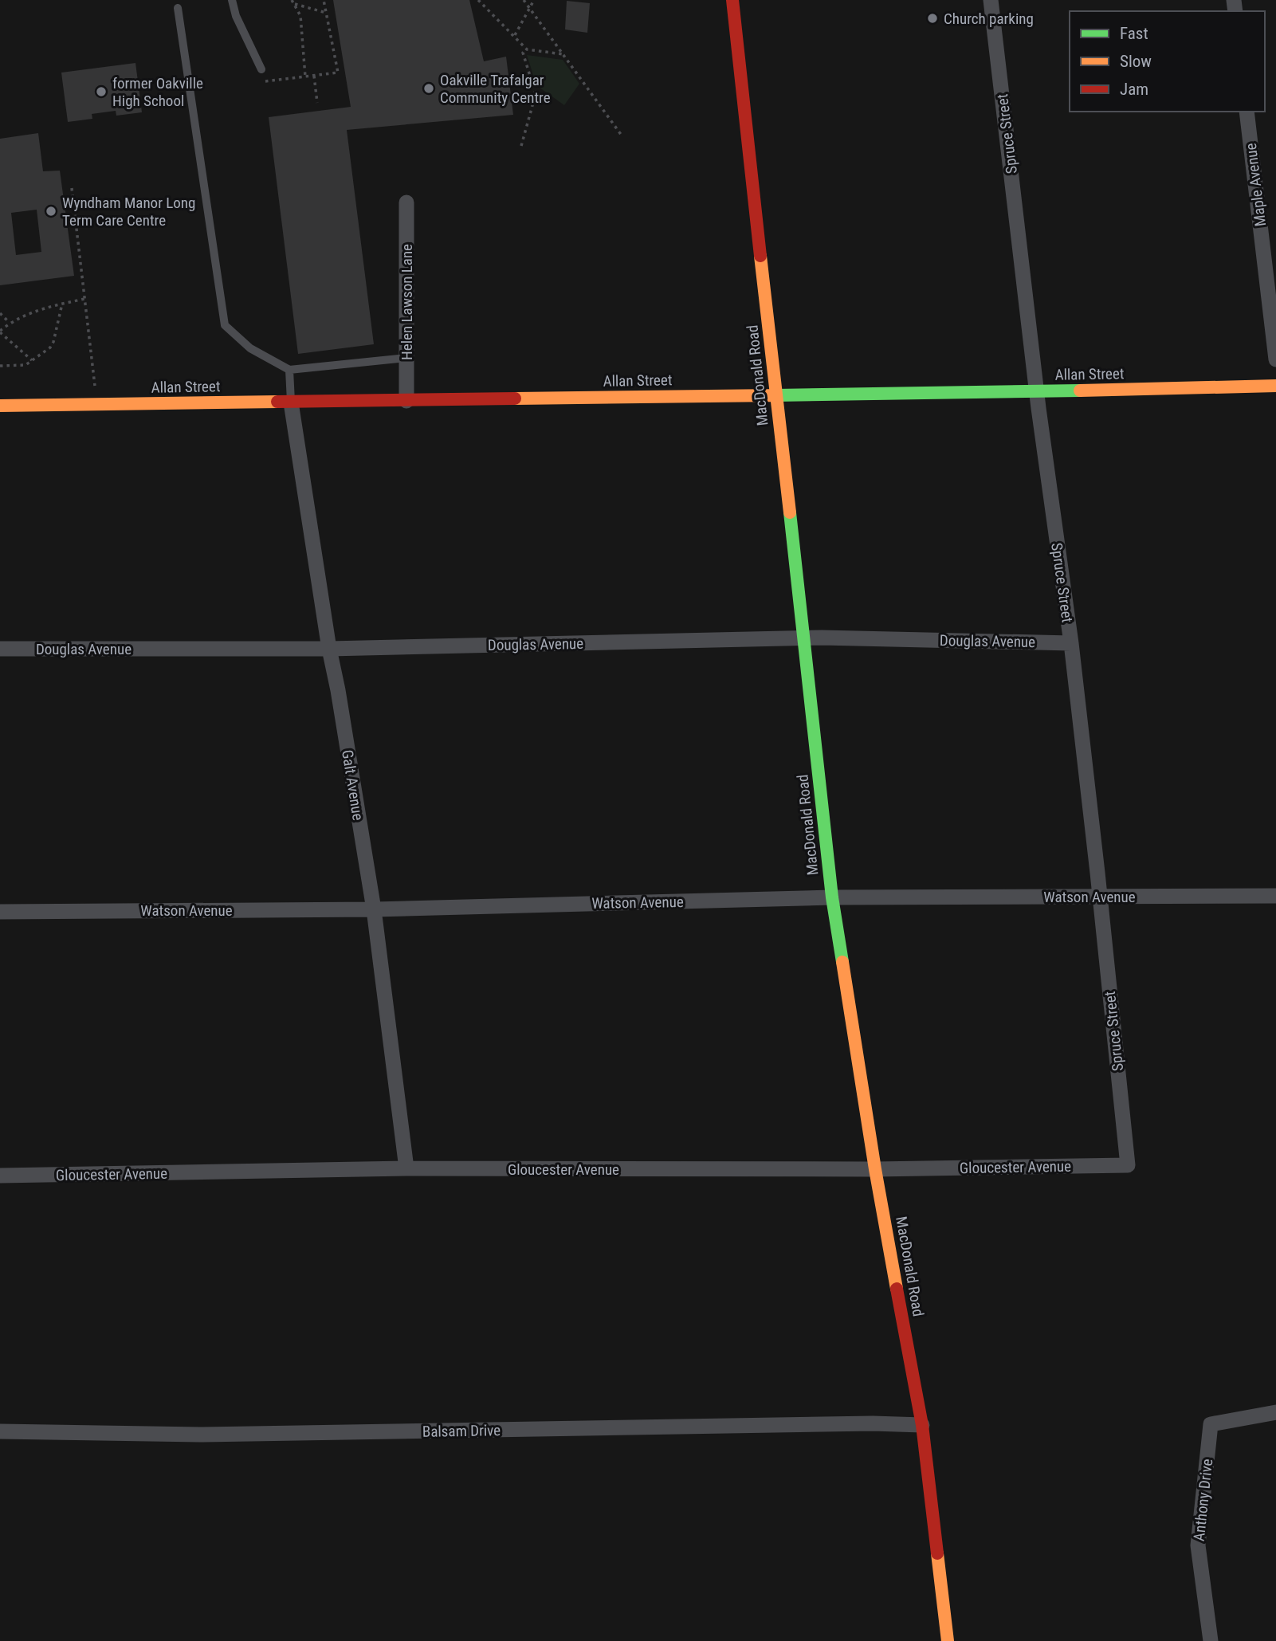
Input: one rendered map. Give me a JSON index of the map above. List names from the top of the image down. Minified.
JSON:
{"streets":{"street":["Spruce Street","Maple Avenue","Helen Lawson Lane","Allan Street","MacDonald Road","Douglas Avenue","Galt Avenue","Watson Avenue","Gloucester Avenue","Balsam Drive","Anthony Drive"]},"crossings":[["Spruce Street","Allan Street"],["Spruce Street","Douglas Avenue"],["Spruce Street","Watson Avenue"],["Spruce Street","Gloucester Avenue"],["Helen Lawson Lane","Allan Street"],["Allan Street","MacDonald Road"],["Allan Street","Galt Avenue"],["MacDonald Road","Douglas Avenue"],["MacDonald Road","Watson Avenue"],["MacDonald Road","Gloucester Avenue"],["MacDonald Road","Balsam Drive"],["Douglas Avenue","Galt Avenue"],["Galt Avenue","Watson Avenue"],["Galt Avenue","Gloucester Avenue"]],"places":["Church parking","Oakville Trafalgar Community Centre","former Oakville High School","Wyndham Manor Long Term Care Centre"],"legend":["Fast","Slow","Jam"]}
